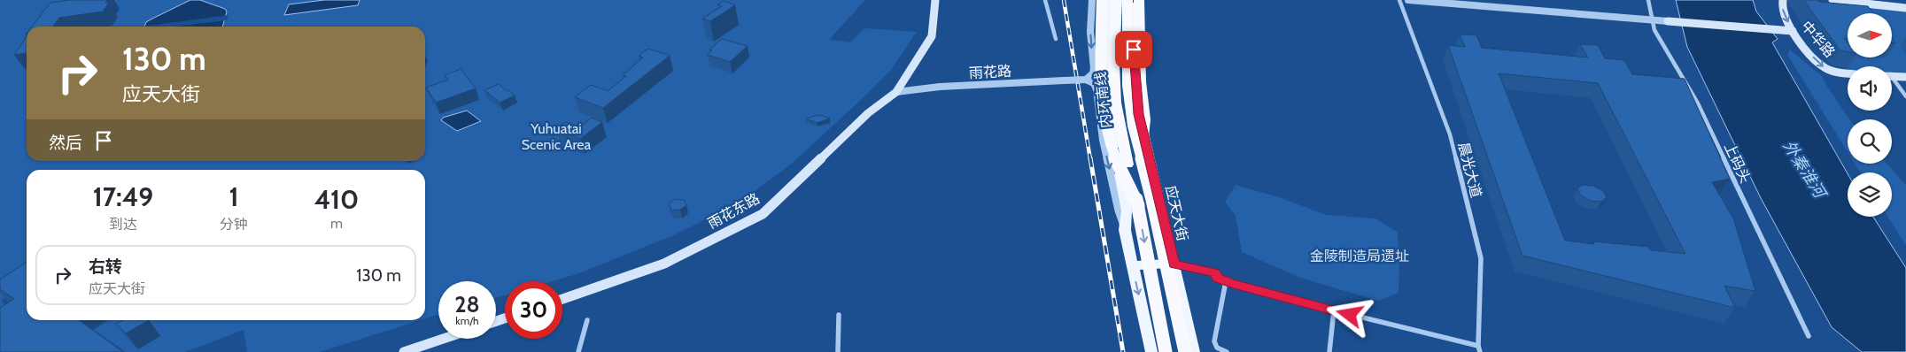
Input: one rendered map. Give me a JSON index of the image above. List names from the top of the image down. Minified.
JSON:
{"streets":{"highway":["内环南线"],"main road":["中华路","雨花东路","应天大街"],"street":["雨花路","上码头","晨光大道"]},"crossings":[["雨花路","雨花东路"]],"one_way":["中华路"],"water":["外秦淮河"],"parks":["Yuhuatai Scenic Area","金陵制造局遗址"],"north":"right","page":{"turn":["130 m","应天大街"],"then":"然后","eta":["17:49","到达","1","分钟","410","m"],"list":[{"name":"右转","note":"应天大街","value":"130 m"}],"speed":"28 km/h","limit":"30"}}
